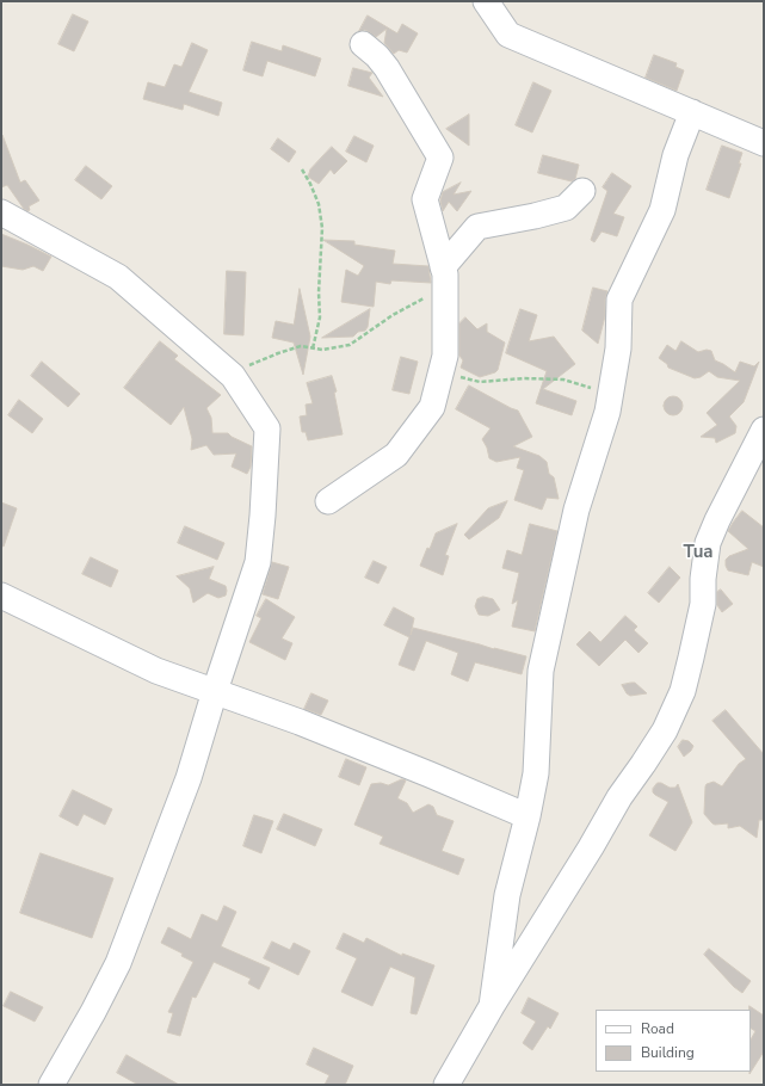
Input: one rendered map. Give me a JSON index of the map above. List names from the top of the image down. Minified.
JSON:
{"districts":["Tua"],"legend":["Road","Building"]}
